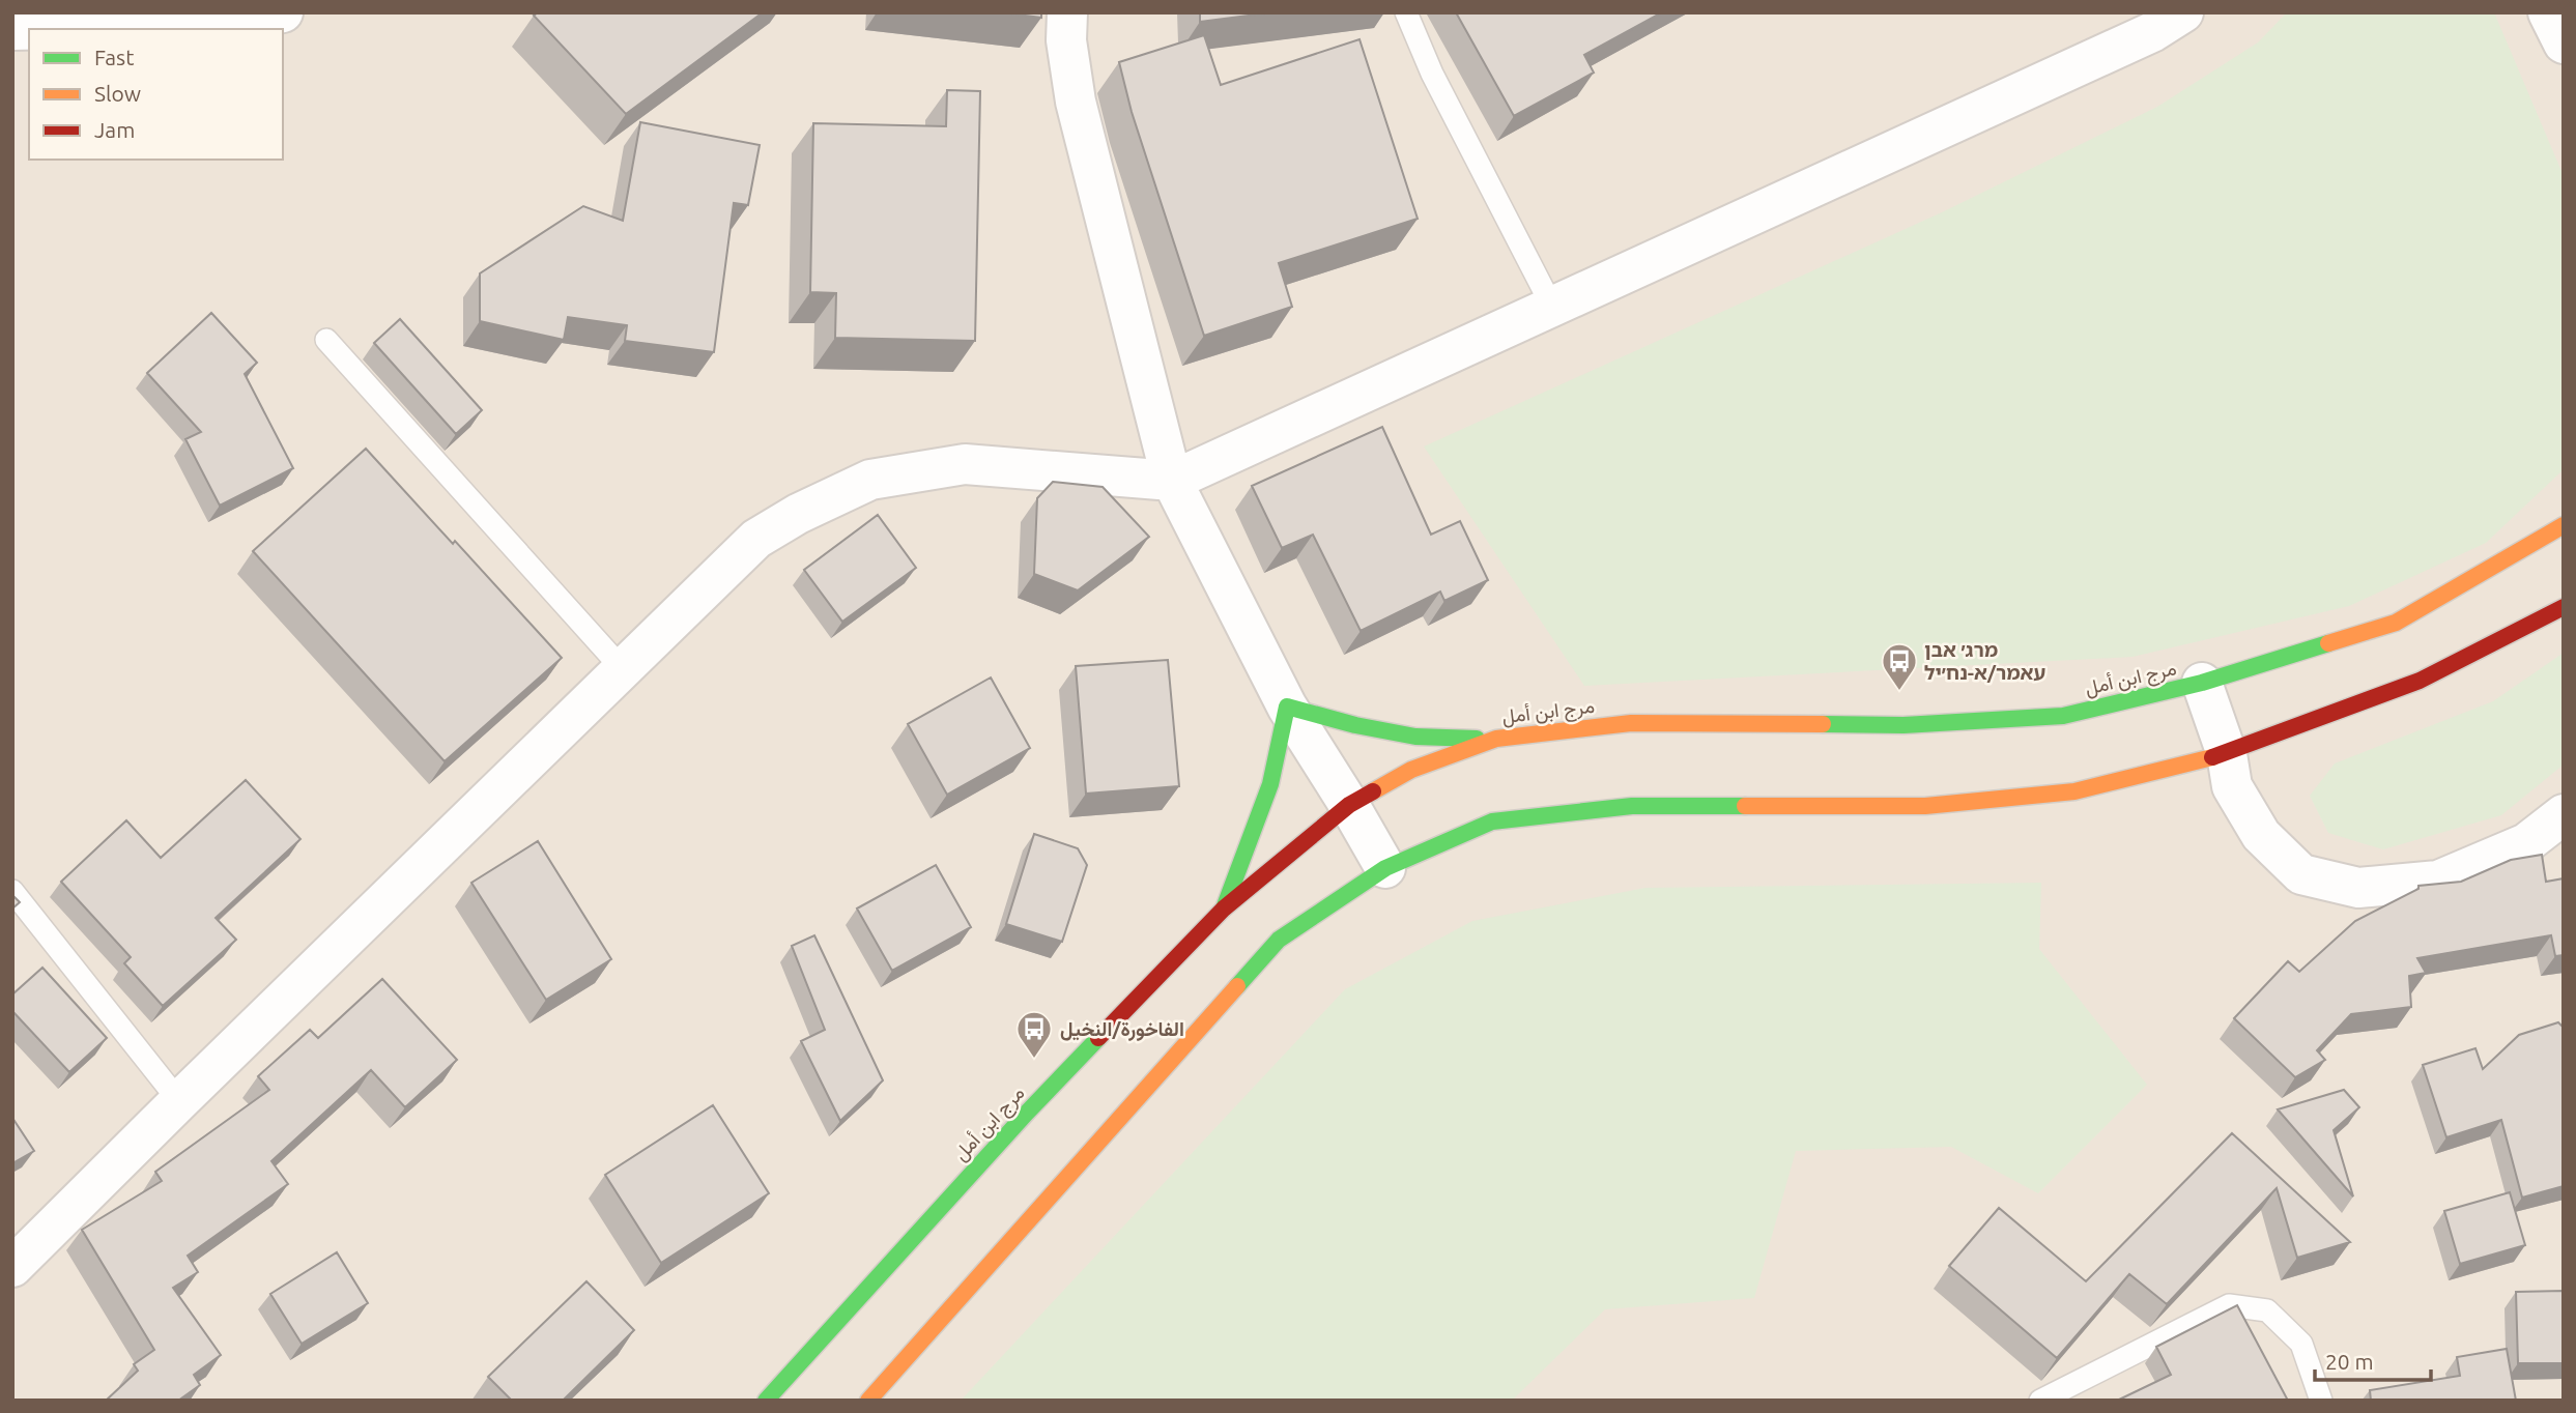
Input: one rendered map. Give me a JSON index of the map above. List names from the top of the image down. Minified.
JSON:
{"streets":{"street":["مرج ابن أمل"]},"places":{"bus stop":["מרג׳ אבן עאמר/א-נח׳יל","الفاخورة/النخيل"]},"legend":["Fast","Slow","Jam"],"scale_bar":"20 m"}
